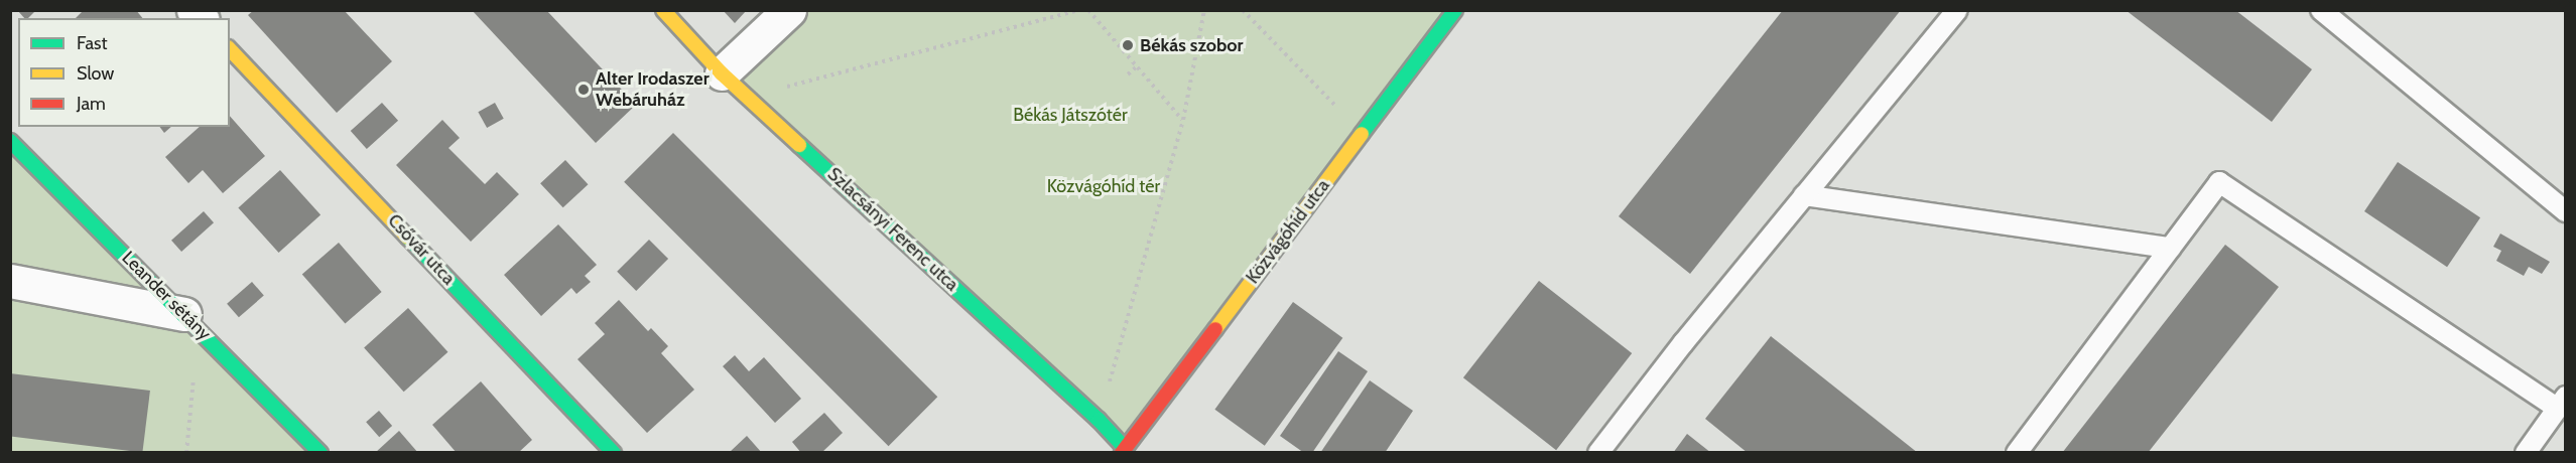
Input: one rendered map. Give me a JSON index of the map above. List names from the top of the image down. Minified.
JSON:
{"streets":{"street":["Szlacsányi Ferenc utca","Közvágóhíd utca","Csővár utca","Leander sétány"]},"crossings":[["Szlacsányi Ferenc utca","Közvágóhíd utca"]],"parks":["Békás Játszótér","Közvágóhíd tér"],"places":["Békás szobor","Alter Irodaszer Webáruház"],"legend":["Fast","Slow","Jam"]}
